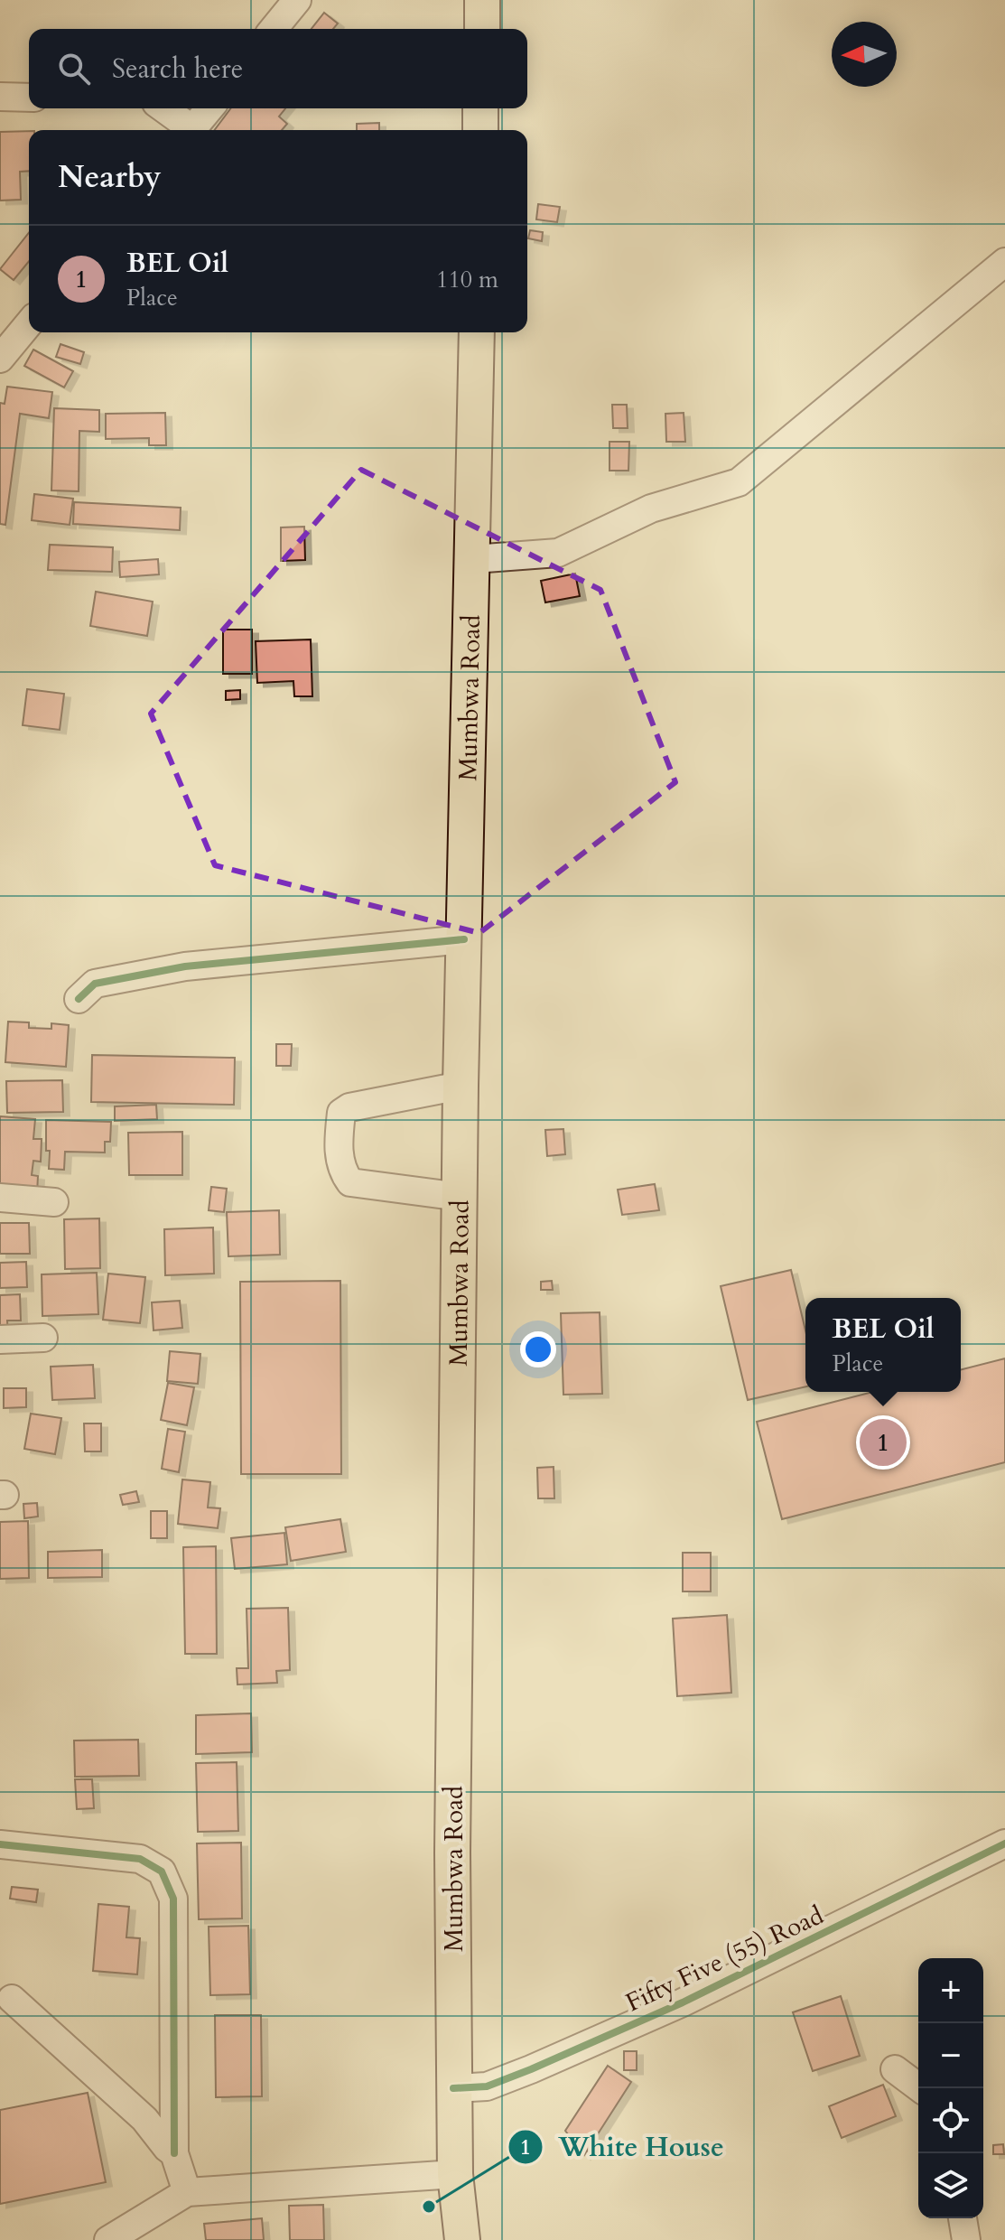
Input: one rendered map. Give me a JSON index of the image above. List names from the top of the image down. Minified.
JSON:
{"streets":{"main road":["Mumbwa Road"],"street":["Fifty Five (55) Road"]},"crossings":[["Mumbwa Road","Fifty Five (55) Road"]],"places":["White House"],"north":"left","page":{"search":"Search here","heading":"Nearby","list":[{"mark":"1","name":"BEL Oil","note":"Place","value":"110 m"}],"popup":["BEL Oil","Place"],"pins":"1","map_buttons":["+","−"]}}
